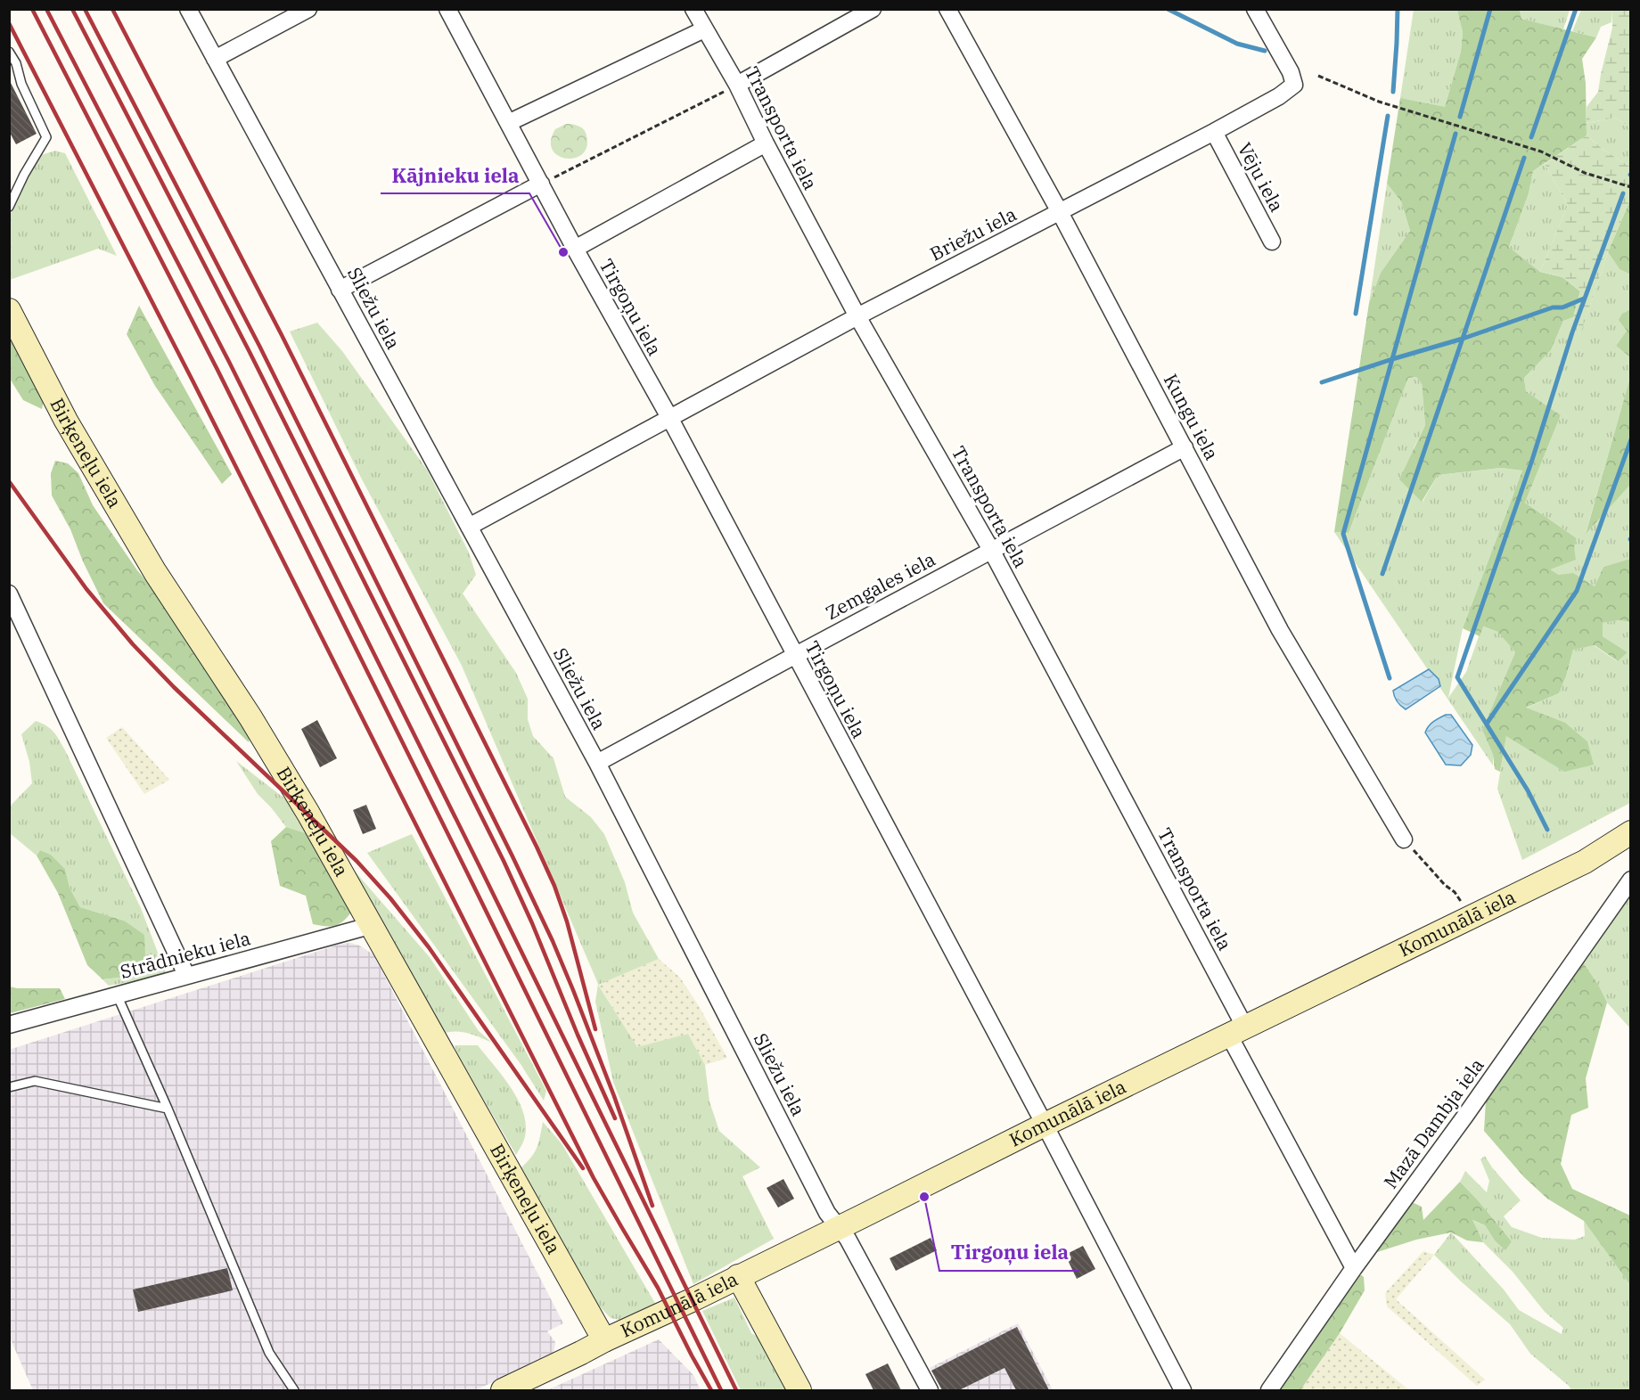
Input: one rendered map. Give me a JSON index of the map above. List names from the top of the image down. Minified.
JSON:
{"streets":{"main road":["Birķeneļu iela","Komunālā iela"],"street":["Transporta iela","Vēju iela","Briežu iela","Tirgoņu iela","Sliežu iela","Kungu iela","Zemgales iela","Strādnieku iela","Mazā Dambja iela"]},"crossings":[["Transporta iela","Briežu iela"],["Transporta iela","Zemgales iela"],["Transporta iela","Komunālā iela"],["Transporta iela","Mazā Dambja iela"],["Vēju iela","Briežu iela"],["Briežu iela","Tirgoņu iela"],["Briežu iela","Sliežu iela"],["Briežu iela","Kungu iela"],["Tirgoņu iela","Zemgales iela"],["Tirgoņu iela","Komunālā iela"],["Sliežu iela","Zemgales iela"],["Sliežu iela","Komunālā iela"],["Kungu iela","Zemgales iela"],["Birķeneļu iela","Komunālā iela"],["Birķeneļu iela","Strādnieku iela"]],"places":["Kājnieku iela","Tirgoņu iela"]}
